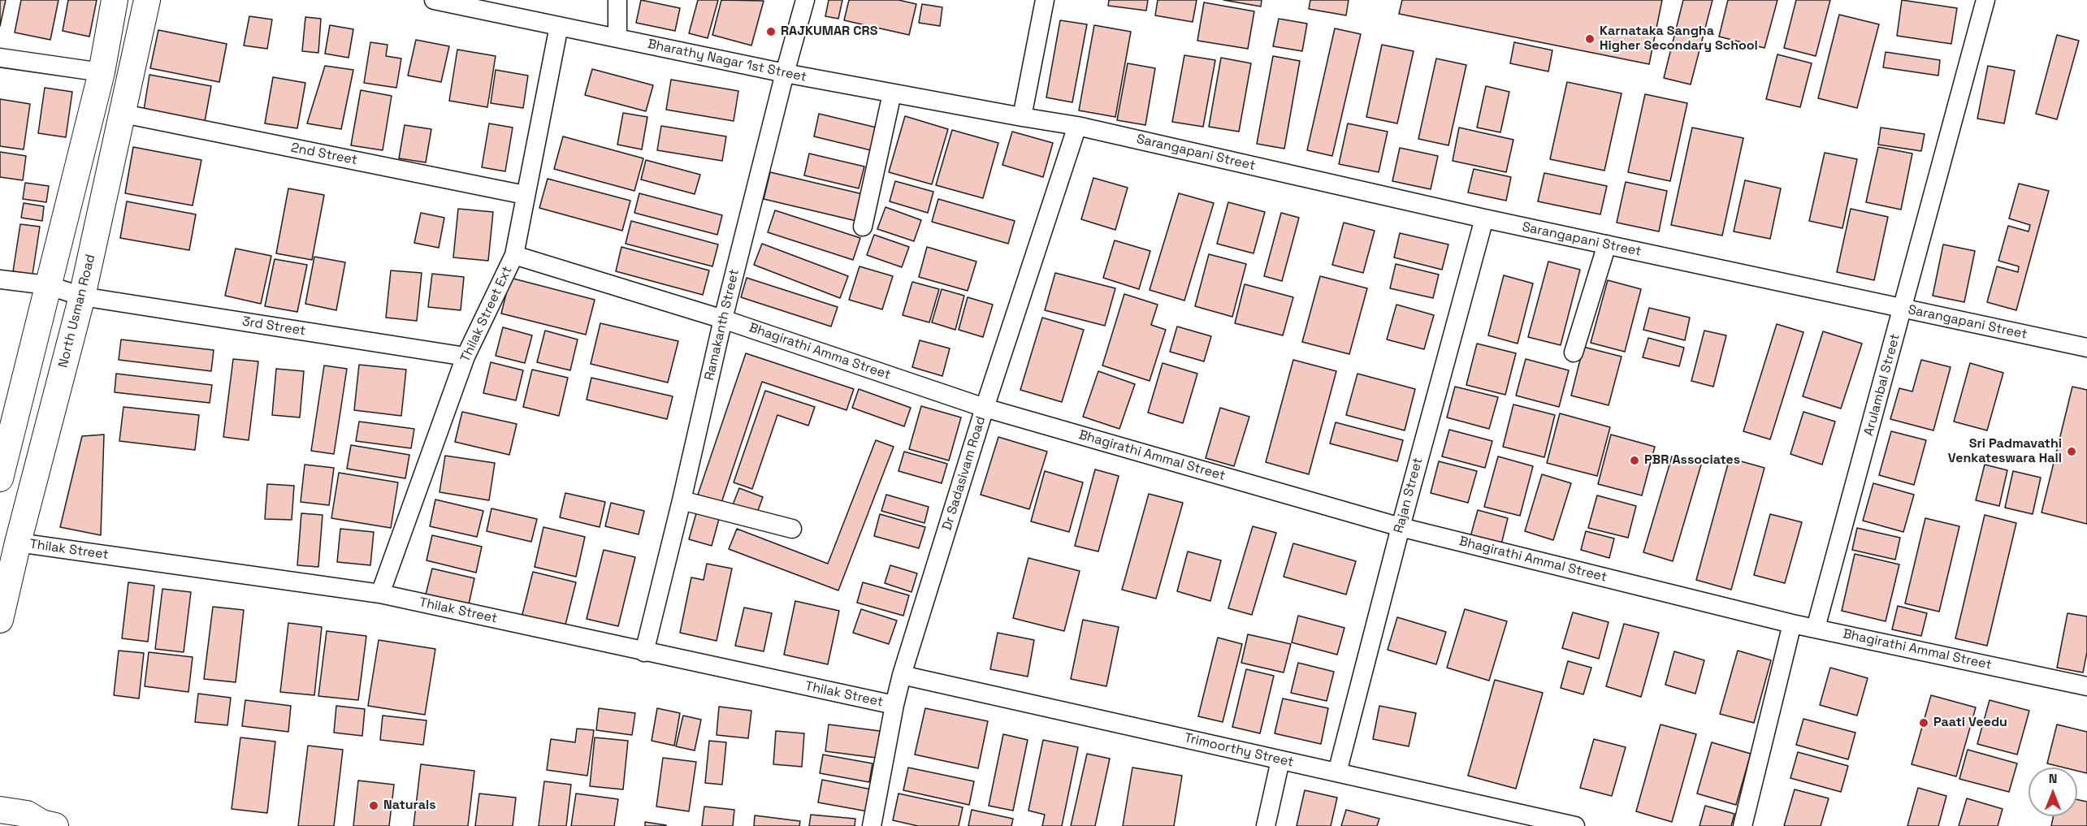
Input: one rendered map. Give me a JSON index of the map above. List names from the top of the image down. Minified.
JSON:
{"streets":{"main road":["North Usman Road"],"street":["Bharathy Nagar 1st Street","Sarangapani Street","2nd Street","Thilak Street Ext","Ramakanth Street","3rd Street","Bhagirathi Amma Street","Arulambal Street","Bhagirathi Ammal Street","Dr Sadasivam Road","Rajan Street","Thilak Street","Trimoorthy Street"]},"crossings":[["Bharathy Nagar 1st Street","Sarangapani Street"],["Bharathy Nagar 1st Street","Thilak Street Ext"],["Bharathy Nagar 1st Street","Ramakanth Street"],["Sarangapani Street","Arulambal Street"],["Sarangapani Street","Dr Sadasivam Road"],["Sarangapani Street","Rajan Street"],["2nd Street","North Usman Road"],["2nd Street","Thilak Street Ext"],["North Usman Road","3rd Street"],["North Usman Road","Thilak Street"],["Thilak Street Ext","3rd Street"],["Thilak Street Ext","Bhagirathi Amma Street"],["Thilak Street Ext","Thilak Street"],["Ramakanth Street","Bhagirathi Amma Street"],["Ramakanth Street","Thilak Street"],["Bhagirathi Amma Street","Bhagirathi Ammal Street"],["Bhagirathi Amma Street","Dr Sadasivam Road"],["Arulambal Street","Bhagirathi Ammal Street"],["Bhagirathi Ammal Street","Dr Sadasivam Road"],["Bhagirathi Ammal Street","Rajan Street"],["Dr Sadasivam Road","Thilak Street"],["Dr Sadasivam Road","Trimoorthy Street"],["Rajan Street","Trimoorthy Street"]],"places":["RAJKUMAR CRS","Karnataka Sangha Higher Secondary School","Sri Padmavathi Venkateswara Hall","PBR Associates","Paati Veedu","Naturals"],"north":"top"}
